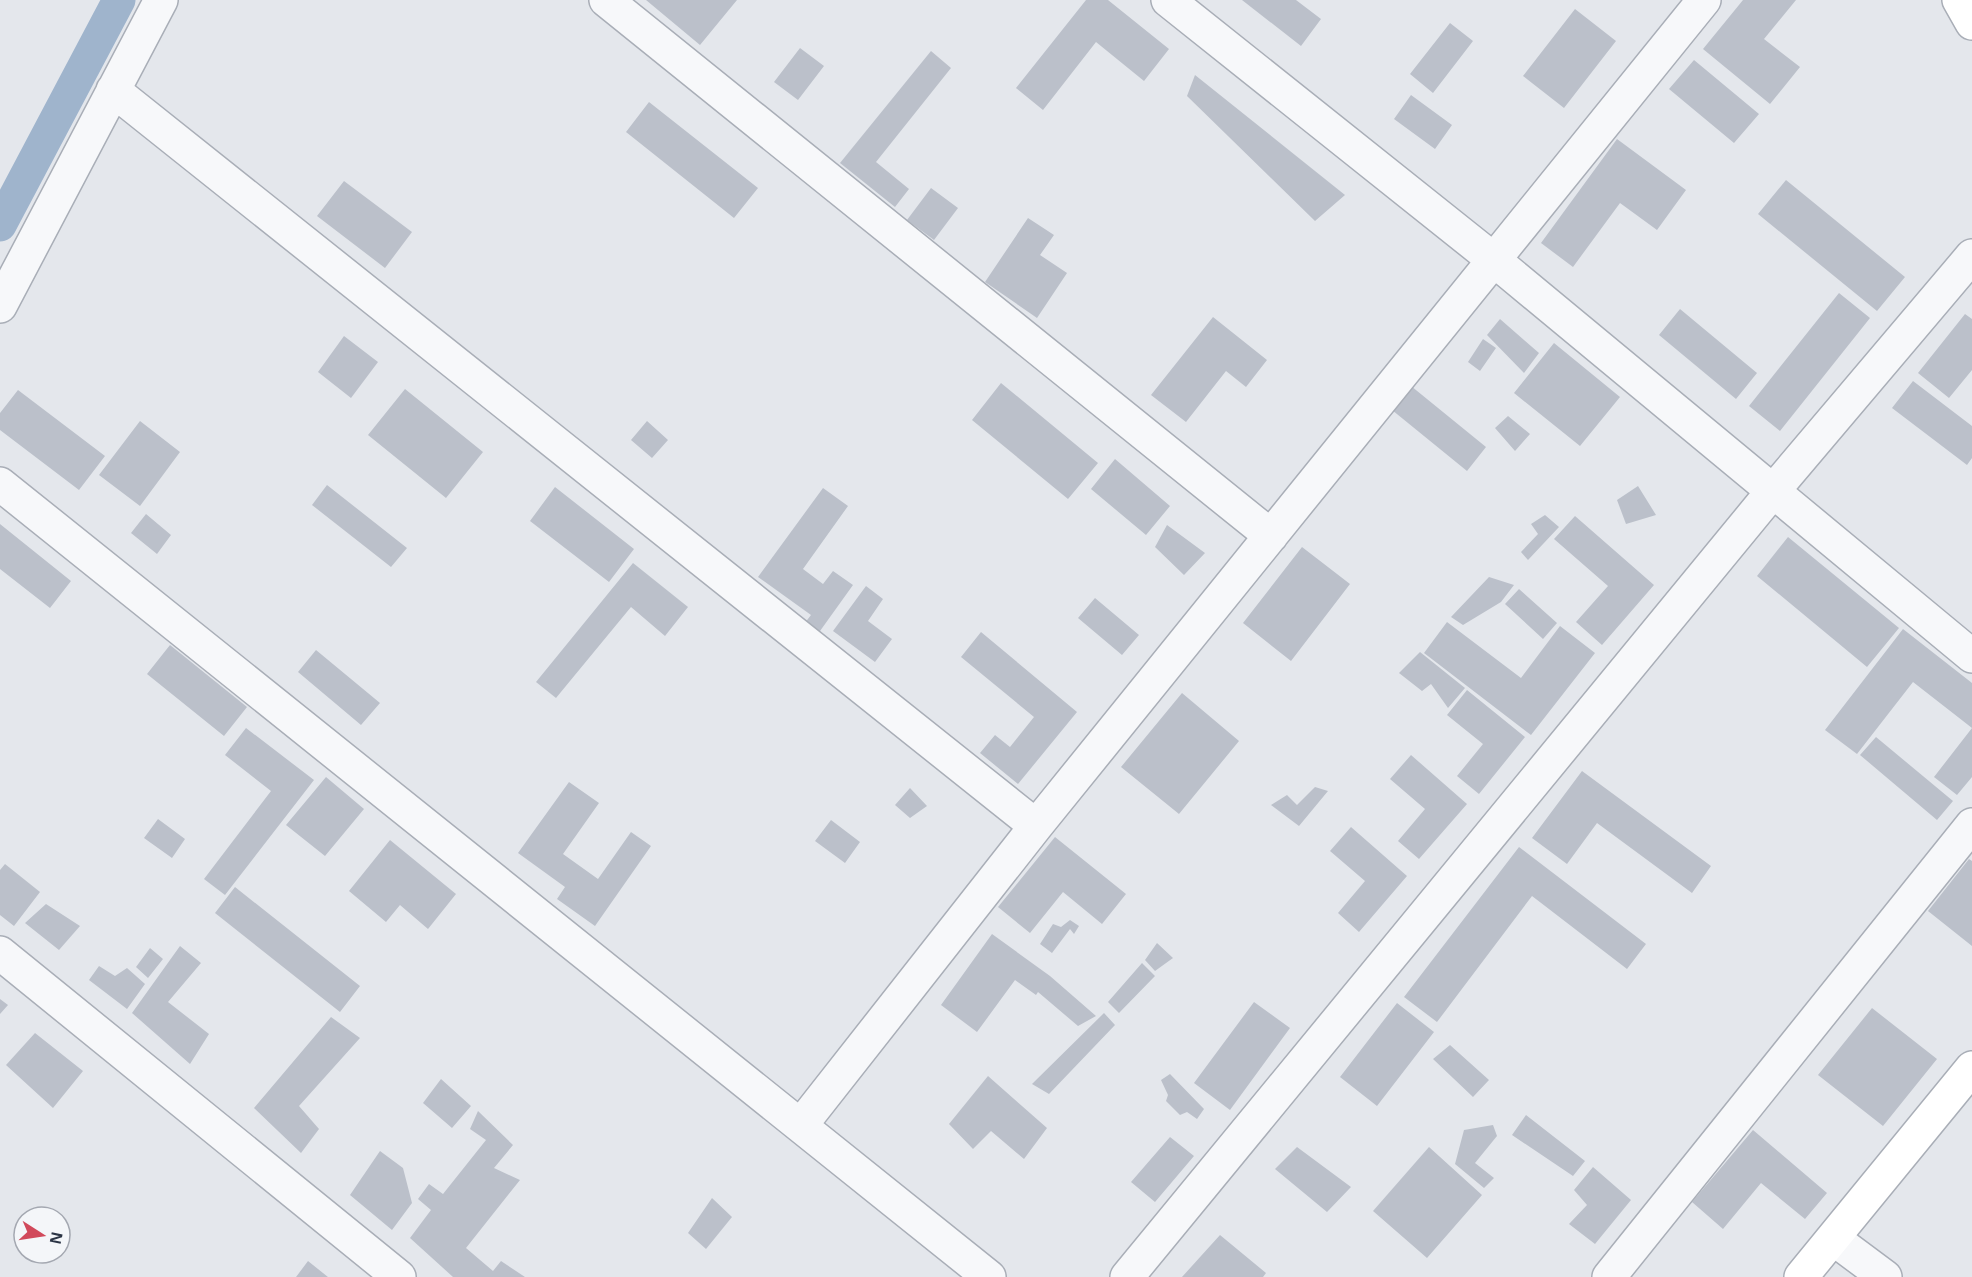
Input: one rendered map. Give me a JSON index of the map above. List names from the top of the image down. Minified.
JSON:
{"north":"right"}
